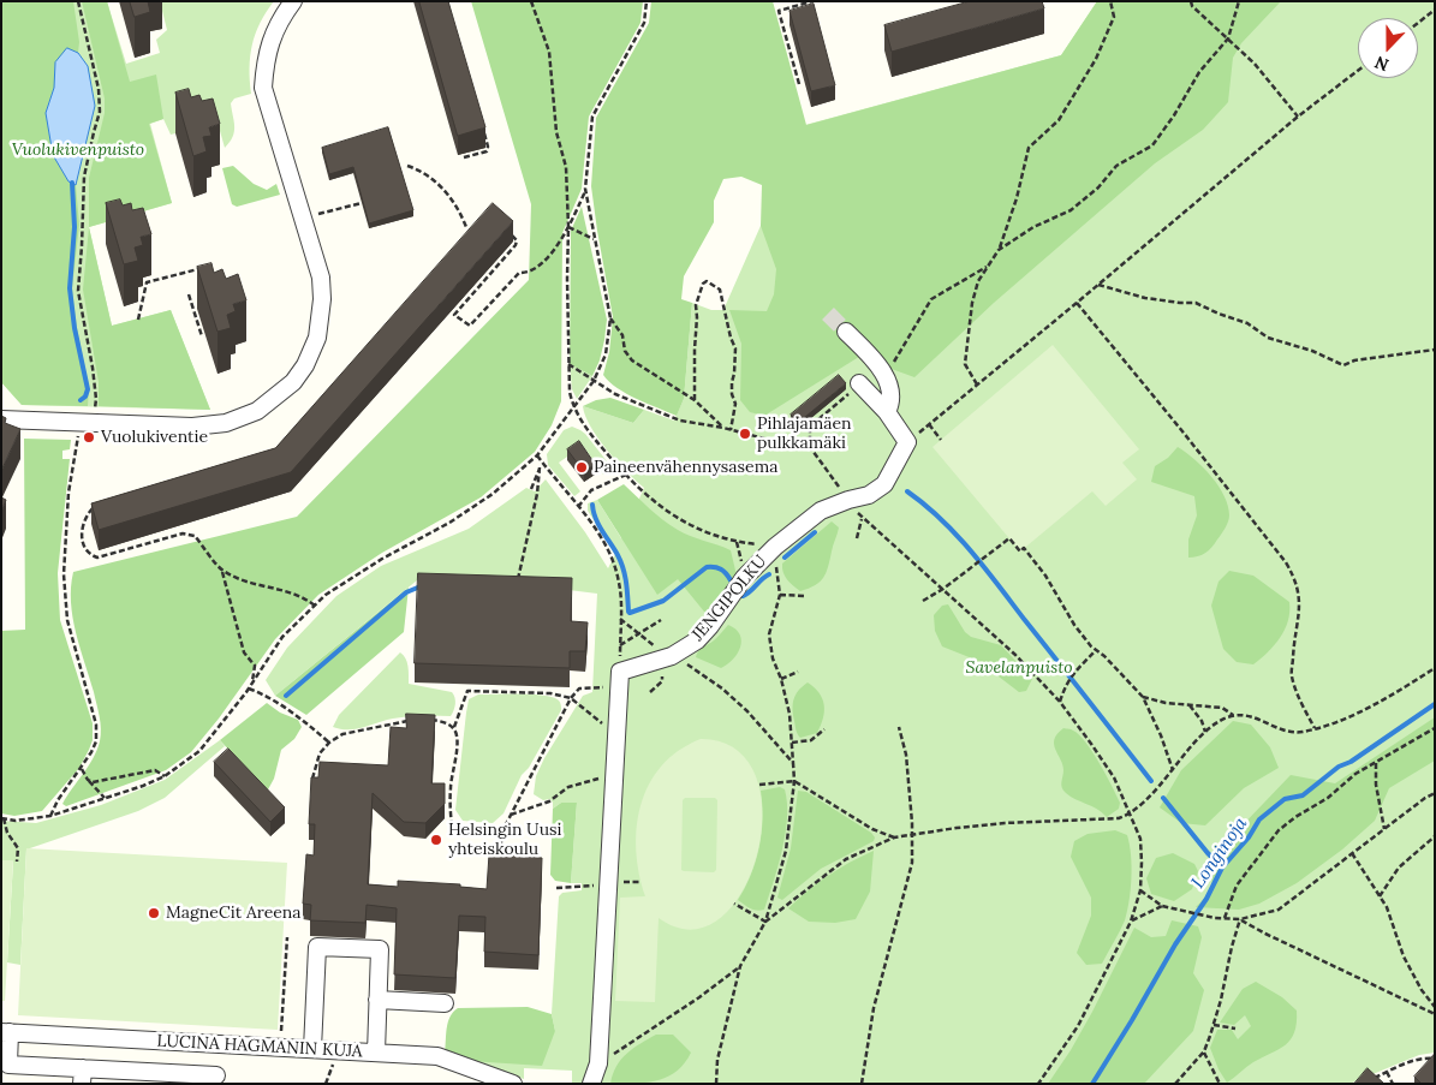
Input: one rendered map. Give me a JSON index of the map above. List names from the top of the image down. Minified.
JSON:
{"streets":{"street":["JENGIPOLKU","LUCINA HAGMANIN KUJA"]},"water":["Longinoja"],"parks":["Vuolukivenpuisto","Savelanpuisto"],"places":["Pihlajamäen pulkkamäki","Vuolukiventie","Paineenvähennysasema","Helsingin Uusi yhteiskoulu","MagneCit Areena"],"north":"bottom"}
